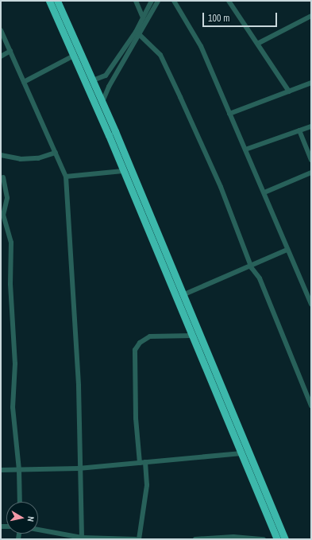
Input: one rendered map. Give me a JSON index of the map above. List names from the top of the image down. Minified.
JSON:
{"scale_bar":"100 m","north":"right"}
